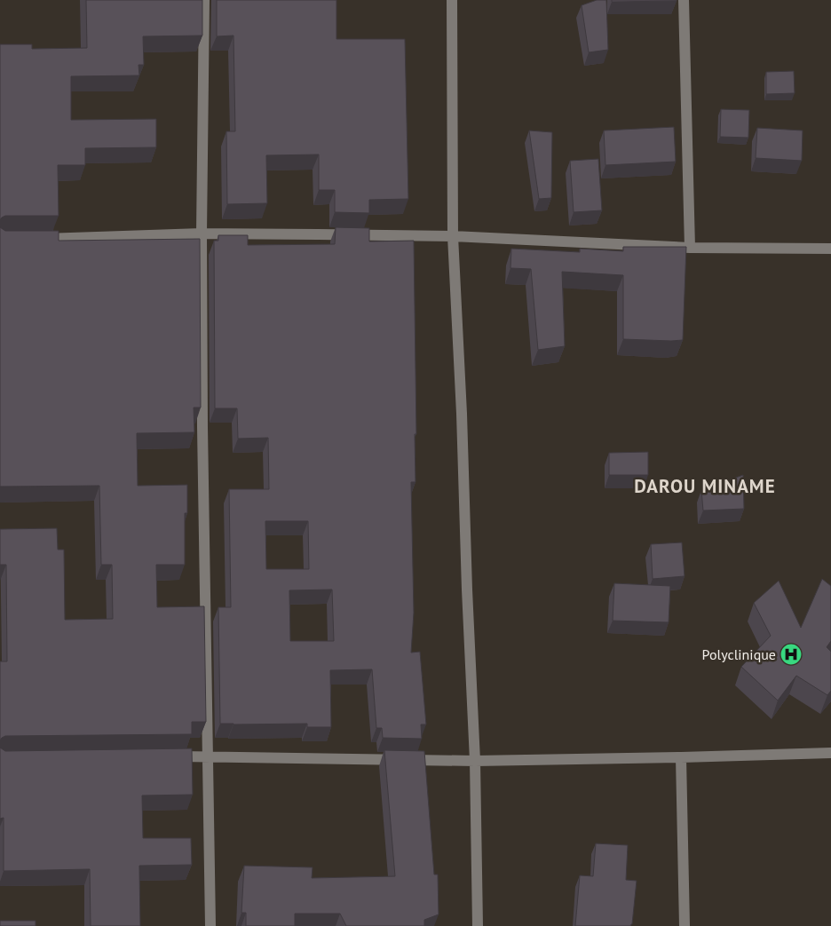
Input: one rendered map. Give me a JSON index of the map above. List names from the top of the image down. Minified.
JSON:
{"districts":["DAROU MINAME"],"places":{"hospital":["Polyclinique"]}}
